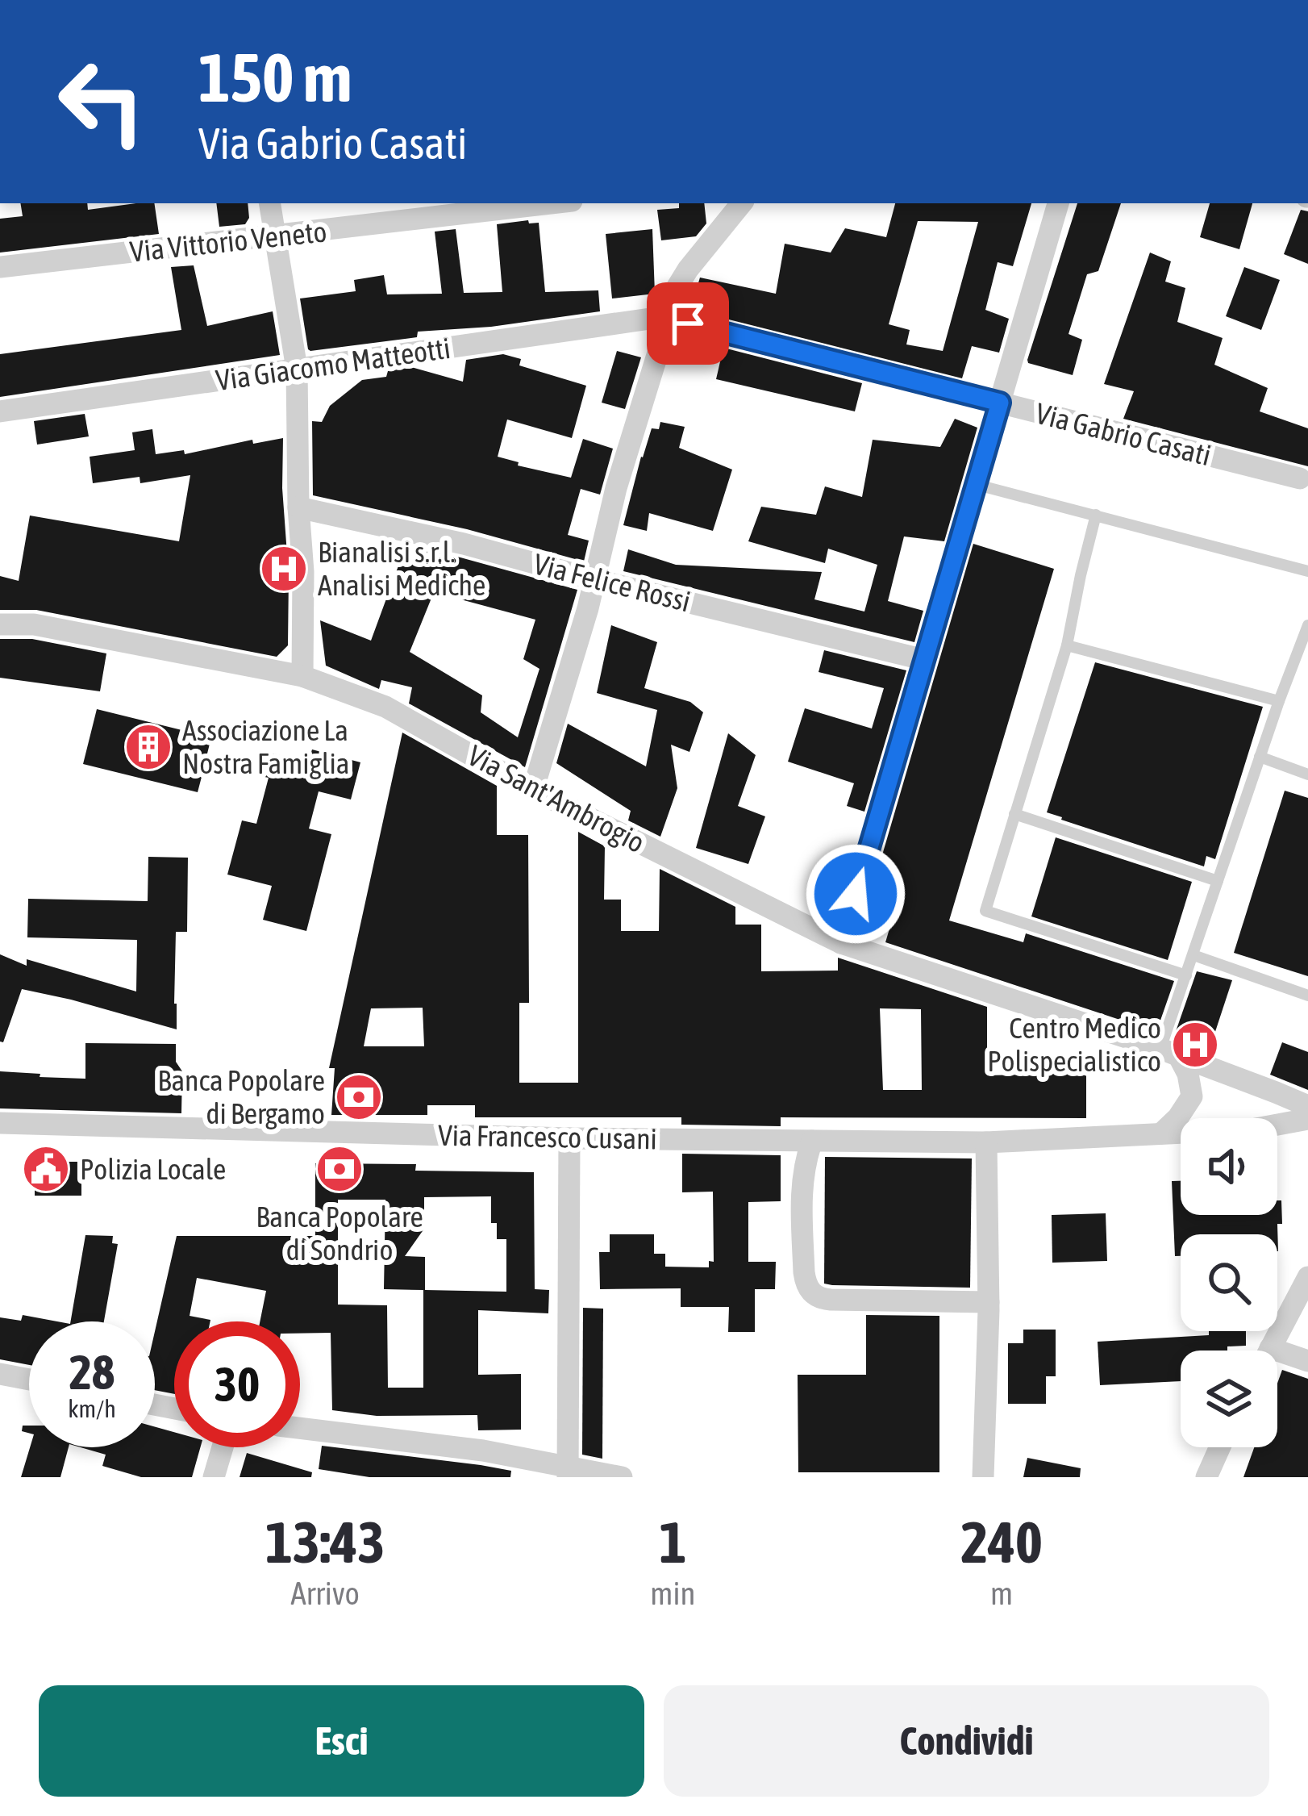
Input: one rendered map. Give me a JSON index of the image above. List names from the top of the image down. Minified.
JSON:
{"streets":{"street":["Via Vittorio Veneto","Via Giacomo Matteotti","Via Gabrio Casati","Via Felice Rossi","Via Sant'Ambrogio","Via Francesco Cusani"]},"crossings":[["Via Giacomo Matteotti","Via Gabrio Casati"]],"places":{"hospital":["Bianalisi s.r.l. Analisi Mediche","Centro Medico Polispecialistico"],"building":["Associazione La Nostra Famiglia"],"bank":["Banca Popolare di Bergamo","Banca Popolare di Sondrio"],"public building":["Polizia Locale"]},"page":{"turn":["150 m","Via Gabrio Casati"],"speed":"28 km/h","limit":"30","eta":["13:43","Arrivo","1","min","240","m"],"buttons":["Esci","Condividi"]}}
